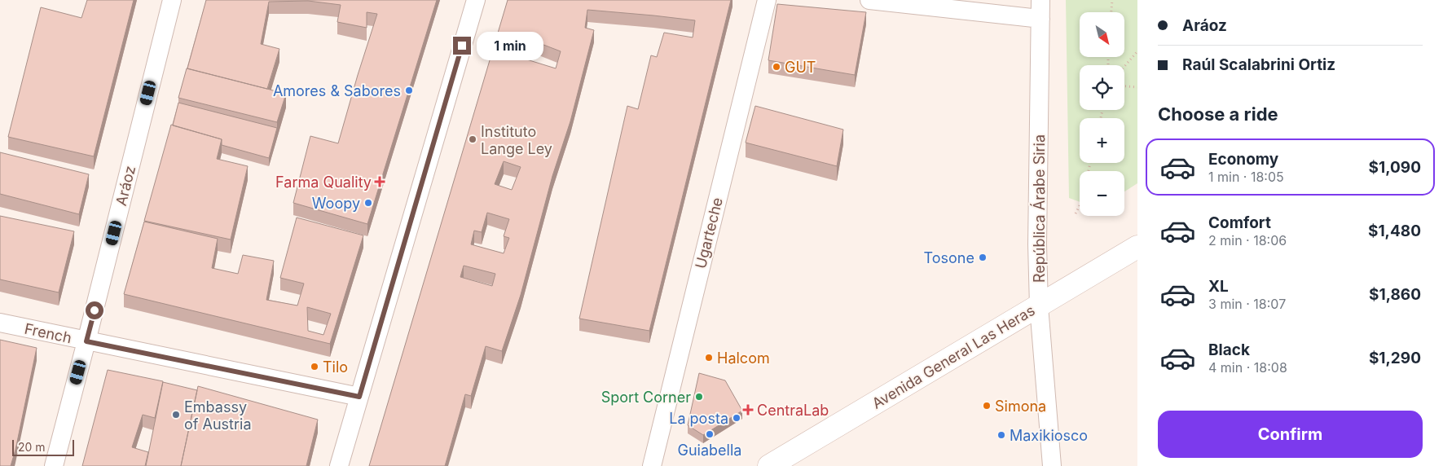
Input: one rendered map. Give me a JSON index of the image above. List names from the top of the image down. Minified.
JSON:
{"streets":{"main road":["Avenida General Las Heras"],"street":["Aráoz","República Árabe Siria","Ugarteche","French"]},"crossings":[["Aráoz","French"],["República Árabe Siria","Avenida General Las Heras"]],"places":{"other":["GUT","Amores & Sabores","Instituto Lange Ley","Woopy","Tosone","Halcom","Tilo","Sport Corner","Simona","Embassy of Austria","La posta","Guiabella","Maxikiosco"],"health":["Farma Quality","CentraLab"]},"scale_bar":"20 m","north":"bottom right","page":{"banner":["Aráoz","Raúl Scalabrini Ortiz"],"map_buttons":["+","−"],"bubble":"1 min","heading":"Choose a ride","list":[{"name":"Economy","note":"1 min · 18:05","value":"$1,090"},{"name":"Comfort","note":"2 min · 18:06","value":"$1,480"},{"name":"XL","note":"3 min · 18:07","value":"$1,860"},{"name":"Black","note":"4 min · 18:08","value":"$1,290"}],"buttons":"Confirm","scale":"20 m"}}
